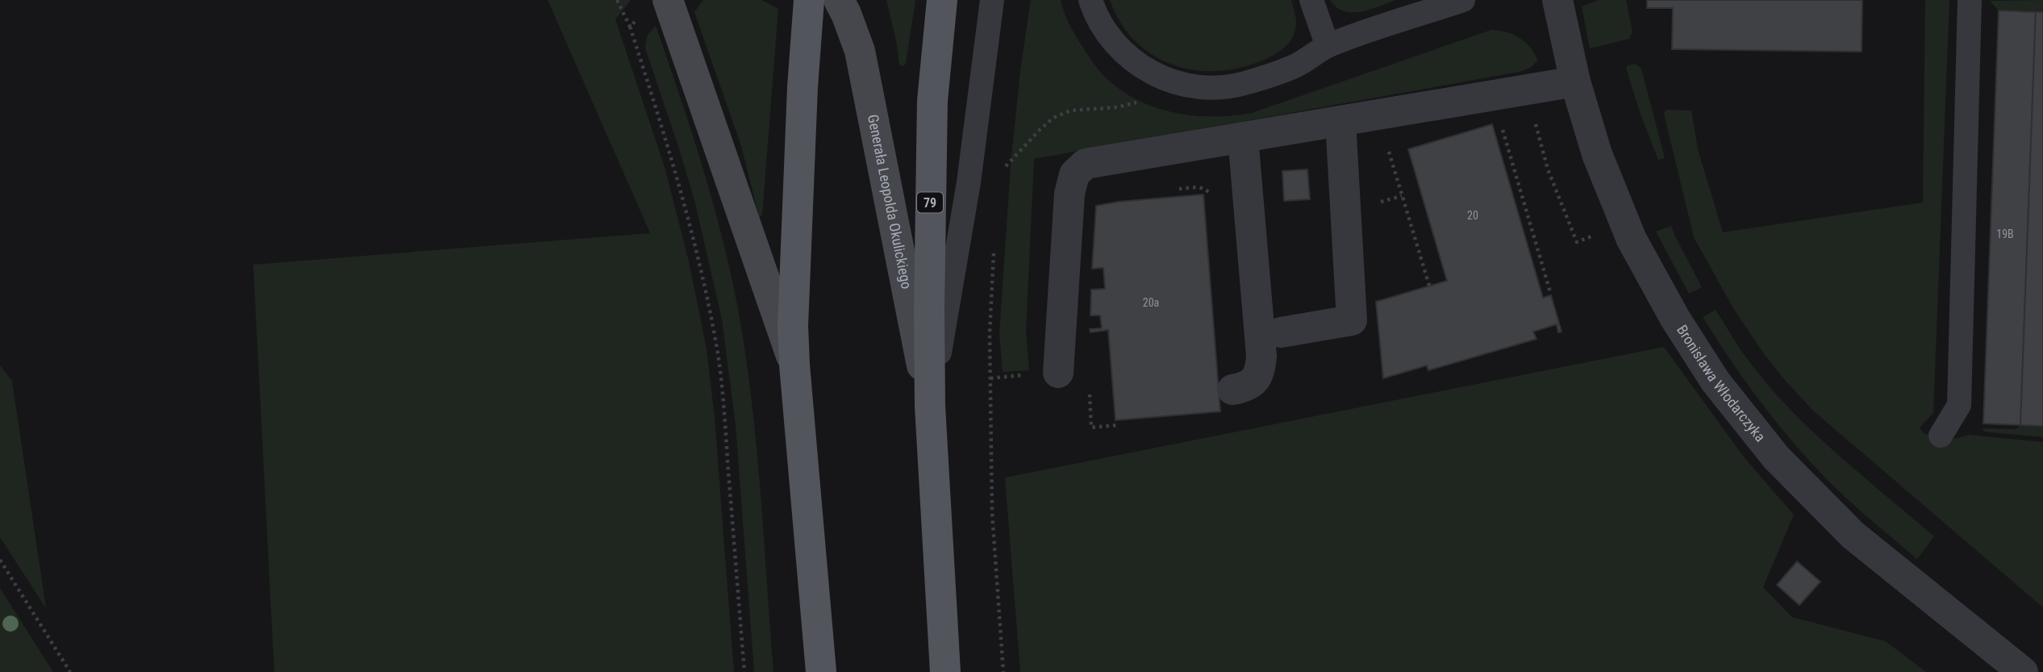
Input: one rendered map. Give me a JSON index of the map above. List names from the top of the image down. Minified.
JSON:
{"streets":{"main road":["Generała Leopolda Okulickiego","79"],"street":["Bronisława Włodarczyka"]},"crossings":[["Generała Leopolda Okulickiego","79"]],"house_numbers":["20","19B","20a"]}
